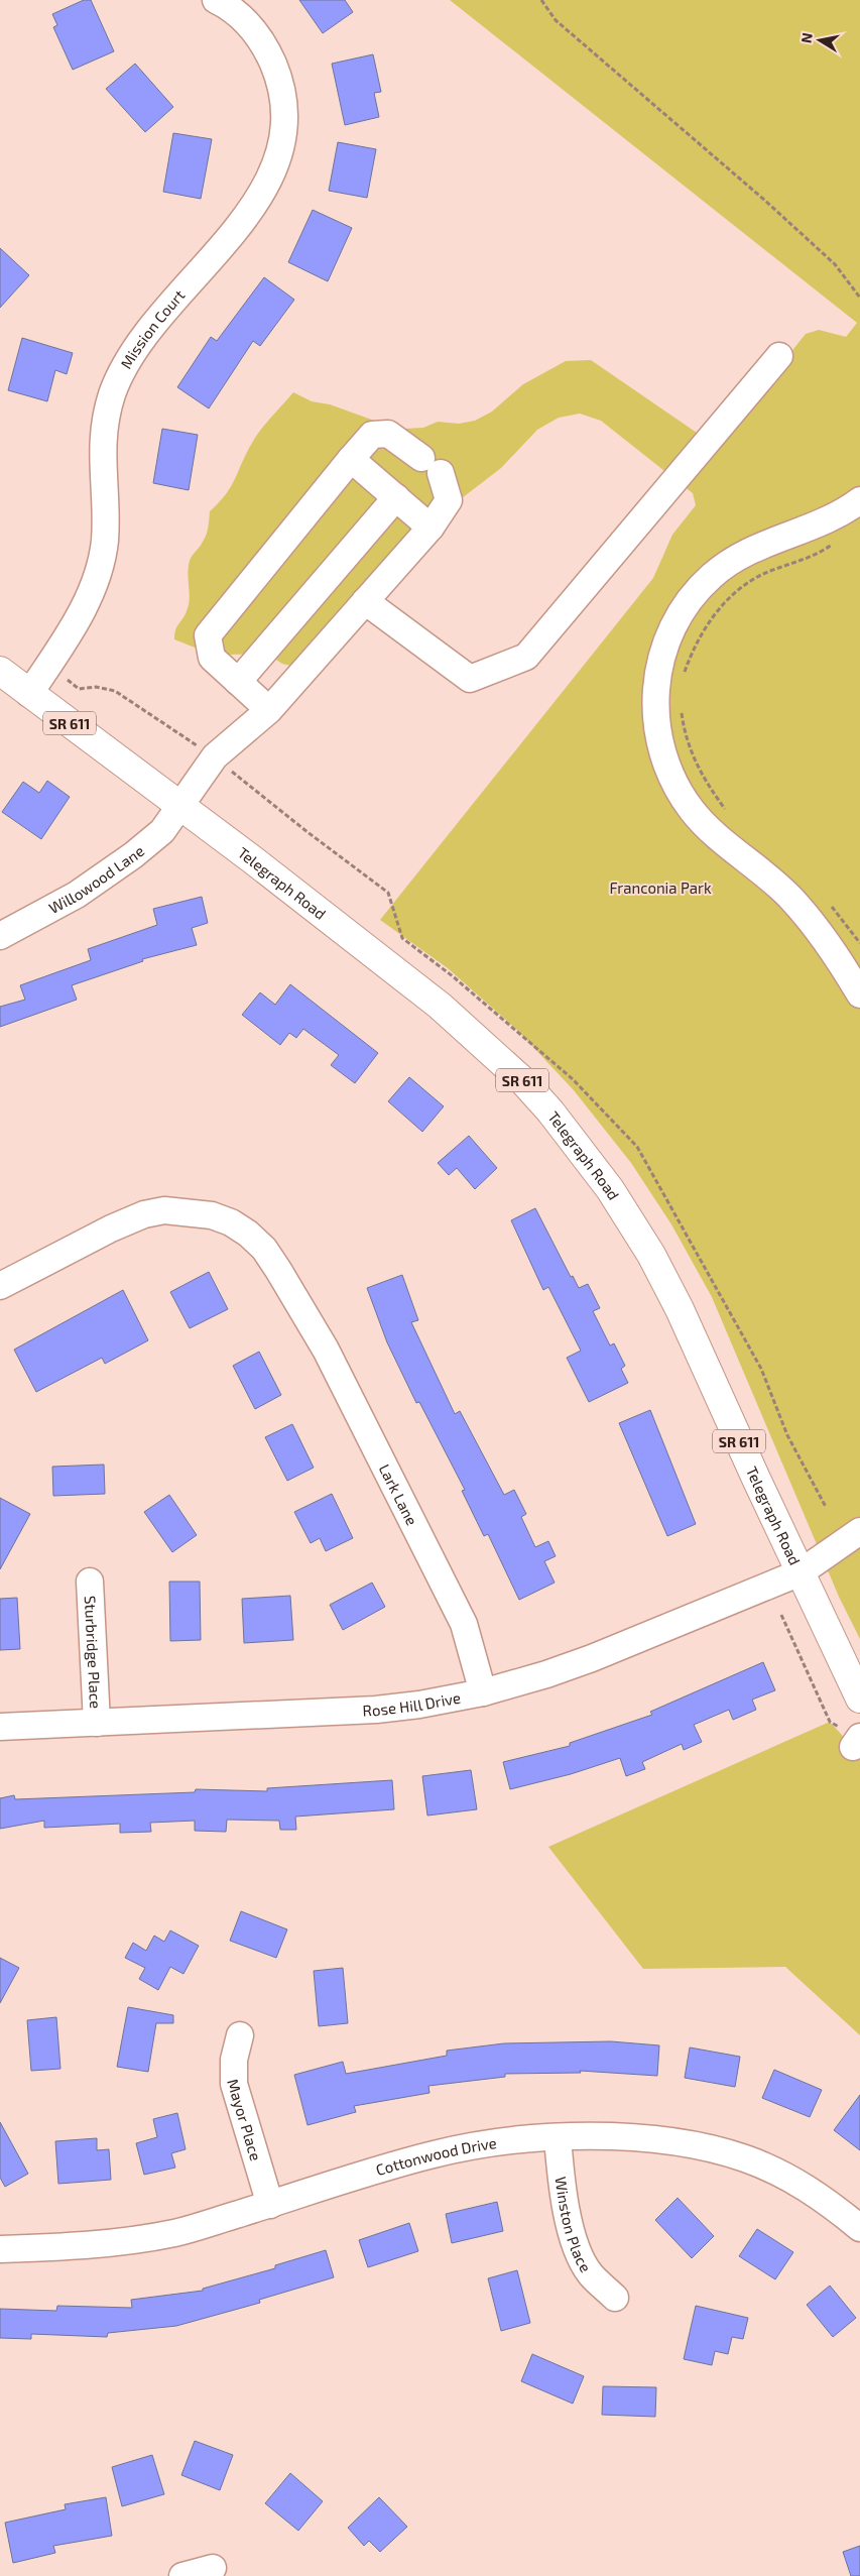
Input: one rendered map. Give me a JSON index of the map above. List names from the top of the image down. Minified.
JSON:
{"streets":{"main road":["SR 611","Telegraph Road"],"street":["Mission Court","Willowood Lane","Lark Lane","Sturbridge Place","Rose Hill Drive","Mayor Place","Cottonwood Drive","Winston Place"]},"crossings":[["Mission Court","Telegraph Road"],["Willowood Lane","Telegraph Road"],["Telegraph Road","Rose Hill Drive"],["Lark Lane","Rose Hill Drive"],["Sturbridge Place","Rose Hill Drive"],["Mayor Place","Cottonwood Drive"],["Cottonwood Drive","Winston Place"]],"parks":["Franconia Park"],"north":"left"}
